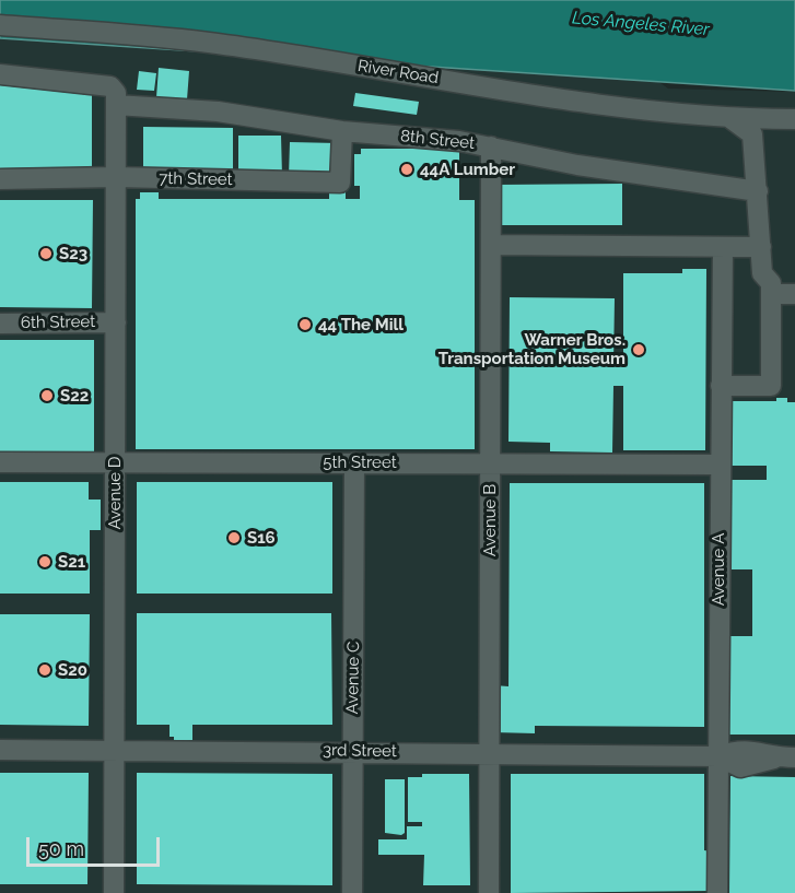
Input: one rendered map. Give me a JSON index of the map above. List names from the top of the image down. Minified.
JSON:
{"streets":{"lane":["River Road","8th Street","7th Street","6th Street","5th Street","Avenue D","Avenue B","Avenue A","Avenue C","3rd Street"]},"crossings":[["8th Street","7th Street"],["8th Street","Avenue D"],["8th Street","Avenue B"],["7th Street","Avenue D"],["6th Street","Avenue D"],["5th Street","Avenue D"],["5th Street","Avenue B"],["5th Street","Avenue A"],["5th Street","Avenue C"],["Avenue D","3rd Street"],["Avenue B","3rd Street"],["Avenue A","3rd Street"],["Avenue C","3rd Street"]],"water":["Los Angeles River"],"places":["44A Lumber","S23","44 The Mill","Warner Bros. Transportation Museum","S22","S16","S21","S20"],"scale_bar":"50 m"}
